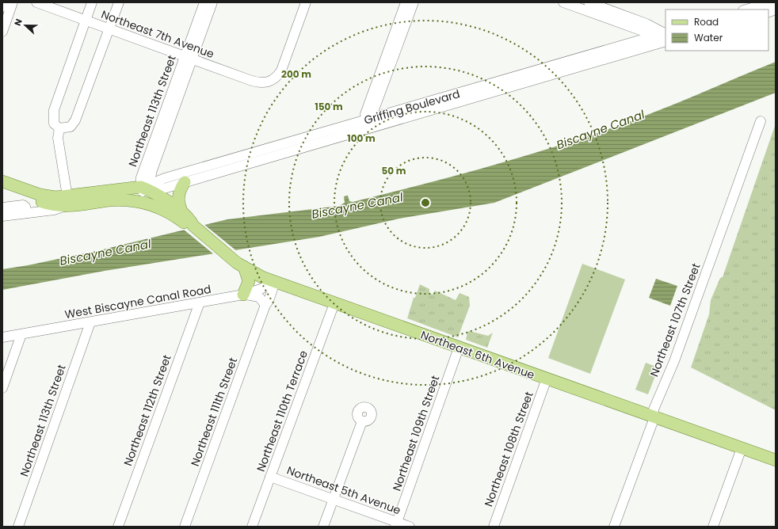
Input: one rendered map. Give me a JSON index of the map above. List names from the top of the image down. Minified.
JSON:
{"streets":{"main road":["Griffing Boulevard","Northeast 6th Avenue"],"street":["Northeast 7th Avenue","Northeast 113th Street","West Biscayne Canal Road","Northeast 107th Street","Northeast 112th Street","Northeast 110th Terrace","Northeast 111th Street","Northeast 109th Street","Northeast 108th Street","Northeast 5th Avenue"]},"crossings":[["Northeast 7th Avenue","Northeast 113th Street"],["Griffing Boulevard","Northeast 113th Street"],["Griffing Boulevard","Northeast 6th Avenue"],["Northeast 113th Street","West Biscayne Canal Road"],["Northeast 113th Street","Northeast 6th Avenue"],["West Biscayne Canal Road","Northeast 6th Avenue"],["West Biscayne Canal Road","Northeast 112th Street"],["West Biscayne Canal Road","Northeast 111th Street"],["Northeast 107th Street","Northeast 6th Avenue"],["Northeast 6th Avenue","Northeast 110th Terrace"],["Northeast 6th Avenue","Northeast 111th Street"],["Northeast 6th Avenue","Northeast 109th Street"],["Northeast 6th Avenue","Northeast 108th Street"],["Northeast 110th Terrace","Northeast 5th Avenue"],["Northeast 109th Street","Northeast 5th Avenue"]],"water":["Biscayne Canal"],"legend":["Road","Water"],"north":"left","rings":["200 m","150 m","100 m","50 m"]}
